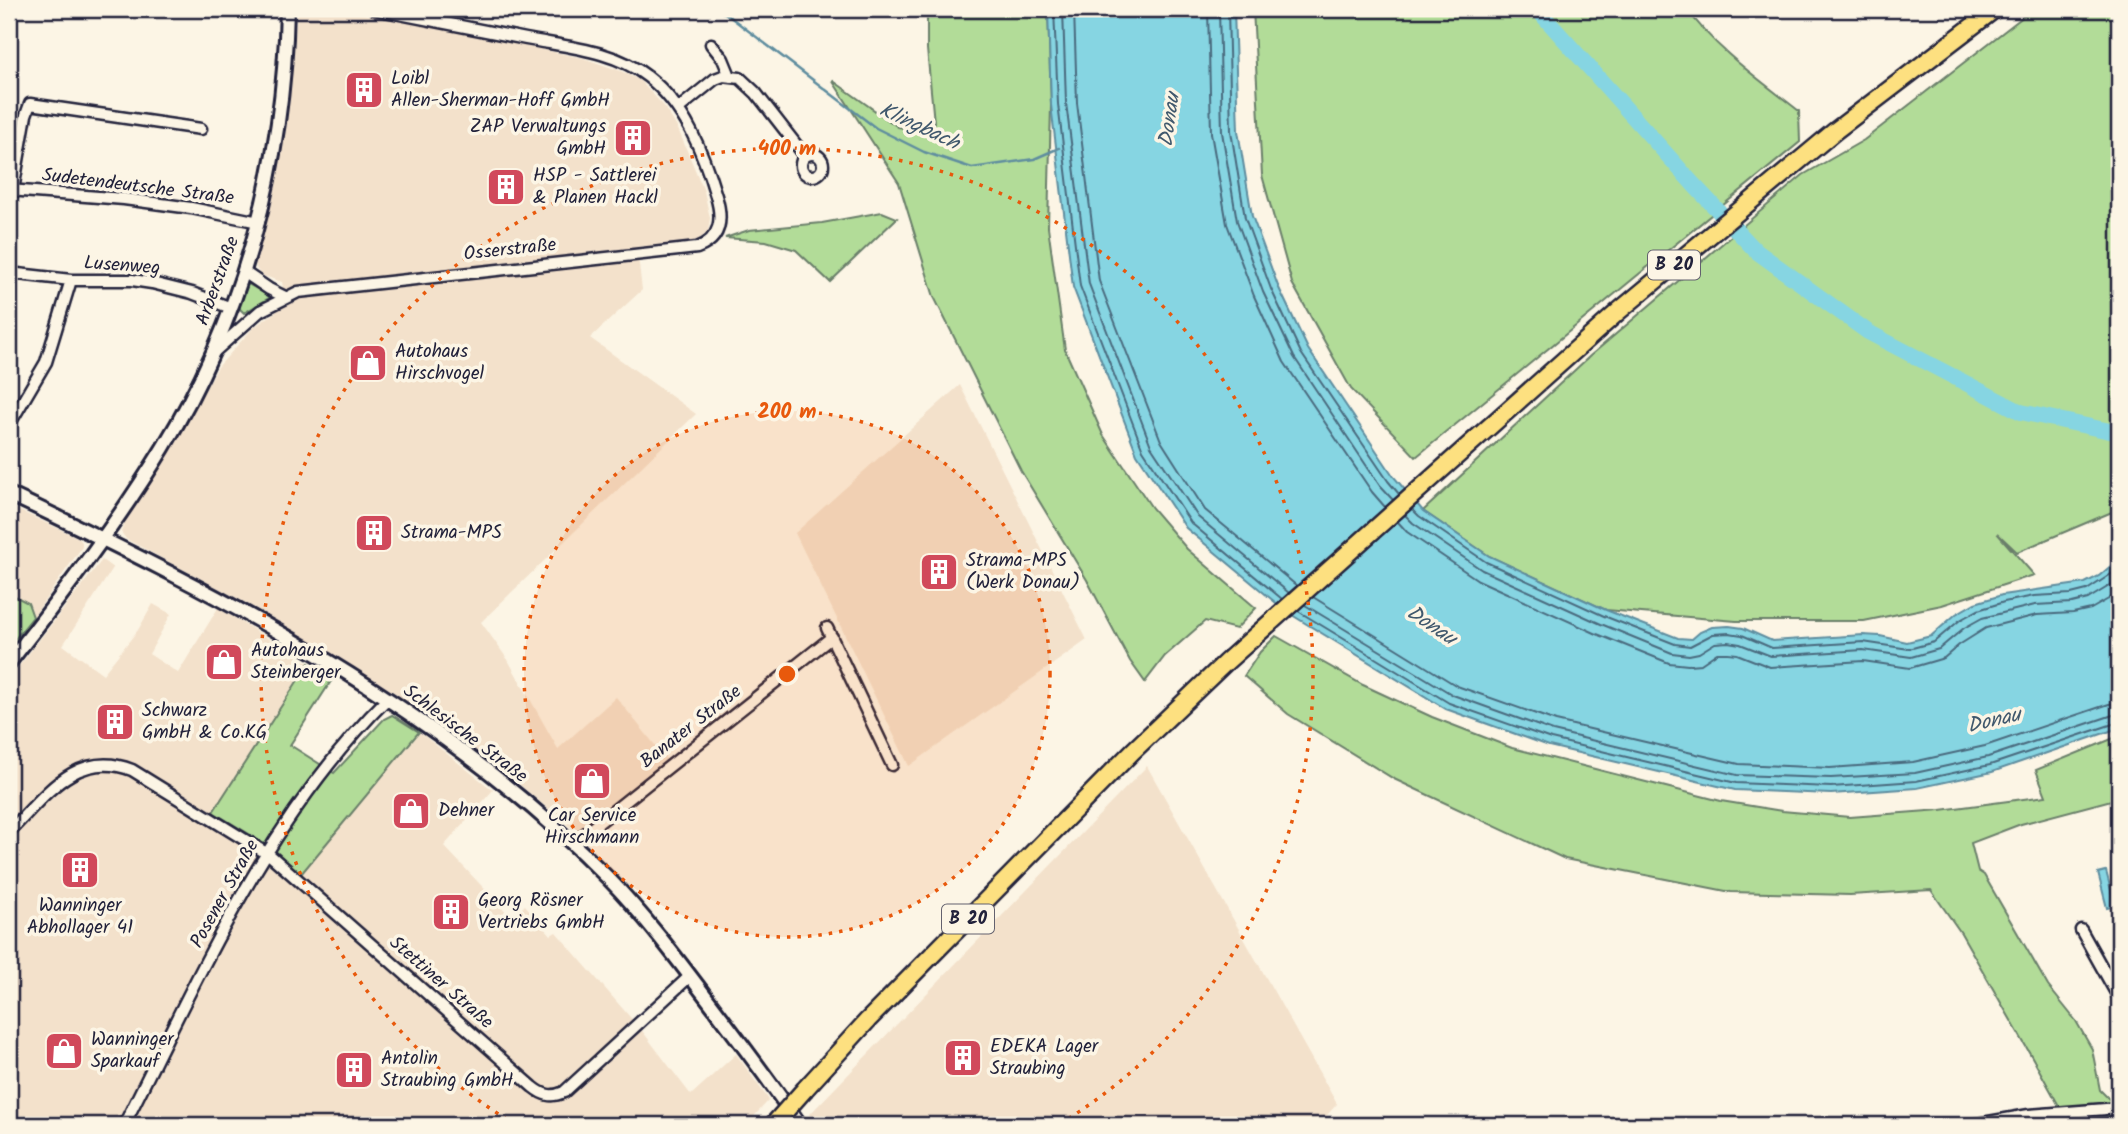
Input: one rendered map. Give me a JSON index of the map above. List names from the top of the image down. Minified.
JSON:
{"streets":{"highway":["B 20"],"street":["Sudetendeutsche Straße","Osserstraße","Lusenweg","Arberstraße","Banater Straße","Schlesische Straße","Posener Straße","Stettiner Straße"]},"crossings":[["Sudetendeutsche Straße","Arberstraße"],["Osserstraße","Arberstraße"],["Lusenweg","Arberstraße"],["Arberstraße","Schlesische Straße"],["Banater Straße","Schlesische Straße"],["Schlesische Straße","Posener Straße"],["Schlesische Straße","Stettiner Straße"],["Posener Straße","Stettiner Straße"]],"water":["Donau","Klingbach"],"places":{"building":["Loibl Allen-Sherman-Hoff GmbH","ZAP Verwaltungs GmbH","HSP - Sattlerei & Planen Hackl","Strama-MPS","Strama-MPS (Werk Donau)","Schwarz GmbH & Co.KG","Wanninger Abhollager 41","Georg Rösner Vertriebs GmbH","EDEKA Lager Straubing","Antolin Straubing GmbH"],"shop":["Autohaus Hirschvogel","Autohaus Steinberger","Car Service Hirschmann","Dehner","Wanninger Sparkauf"]},"rings":["400 m","200 m"]}
